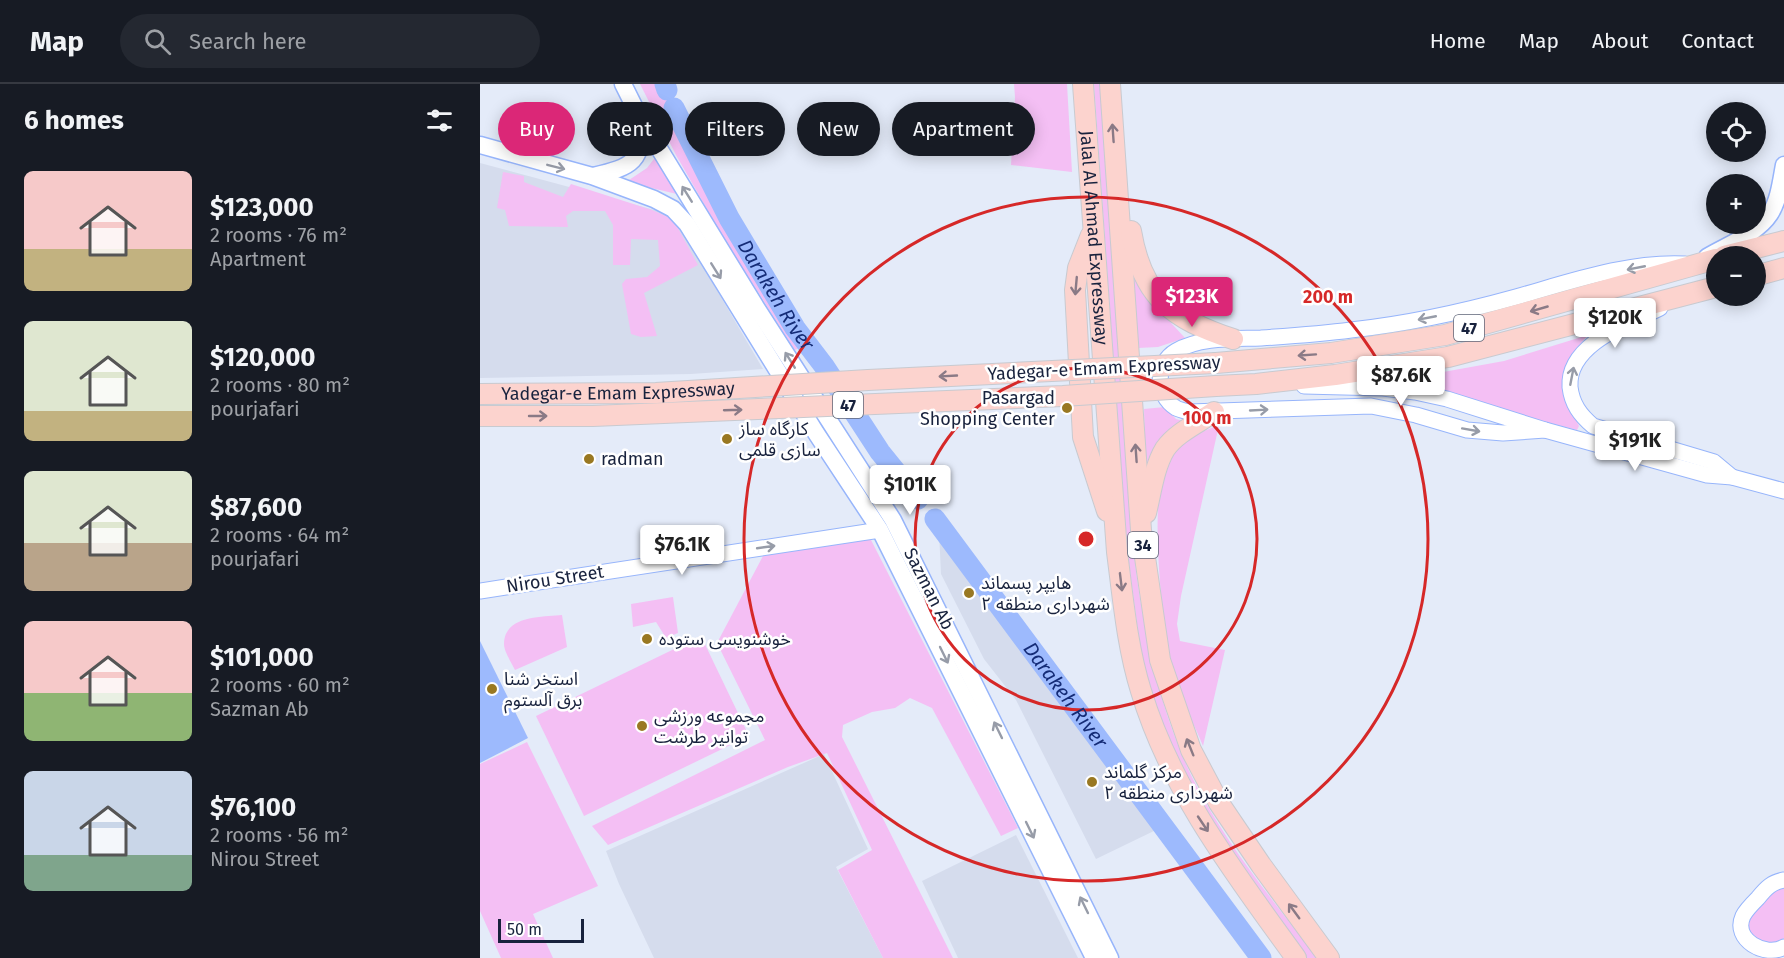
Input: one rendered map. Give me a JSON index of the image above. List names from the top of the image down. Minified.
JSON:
{"streets":{"highway":["Jalal Al Ahmad Expressway","47","Yadegar-e Emam Expressway","34"],"main road":["Sazman Ab"],"street":["Nirou Street"]},"crossings":[["Nirou Street","Sazman Ab"]],"one_way":["Nirou Street"],"water":["Darakeh River"],"places":["Pasargad Shopping Center","کارگاه ساز سازی قلمی","radman","هایپر پسماند شهرداری منطقه ۲","خوشنویسی ستوده","استخر شنا برق آلستوم","مجموعه ورزشی توانیر طرشت","مرکز گلماند شهرداری منطقه ۲"],"scale_bar":"50 m","page":{"header":"Map","search":"Search here","nav":["Home","Map","About","Contact"],"heading":"6 homes","map_buttons":["+","−"],"chip":["Buy","Rent","Filters","New","Apartment"],"list":[{"name":"$123,000","note":"2 rooms · 76 m² · Apartment"},{"name":"$120,000","note":"2 rooms · 80 m² · pourjafari"},{"name":"$87,600","note":"2 rooms · 64 m² · pourjafari"},{"name":"$101,000","note":"2 rooms · 60 m² · Sazman Ab"},{"name":"$76,100","note":"2 rooms · 56 m² · Nirou Street"}],"price":["$123K","$120K","$87.6K","$191K","$101K","$76.1K"],"scale":"50 m"},"rings":["200 m","100 m"]}
